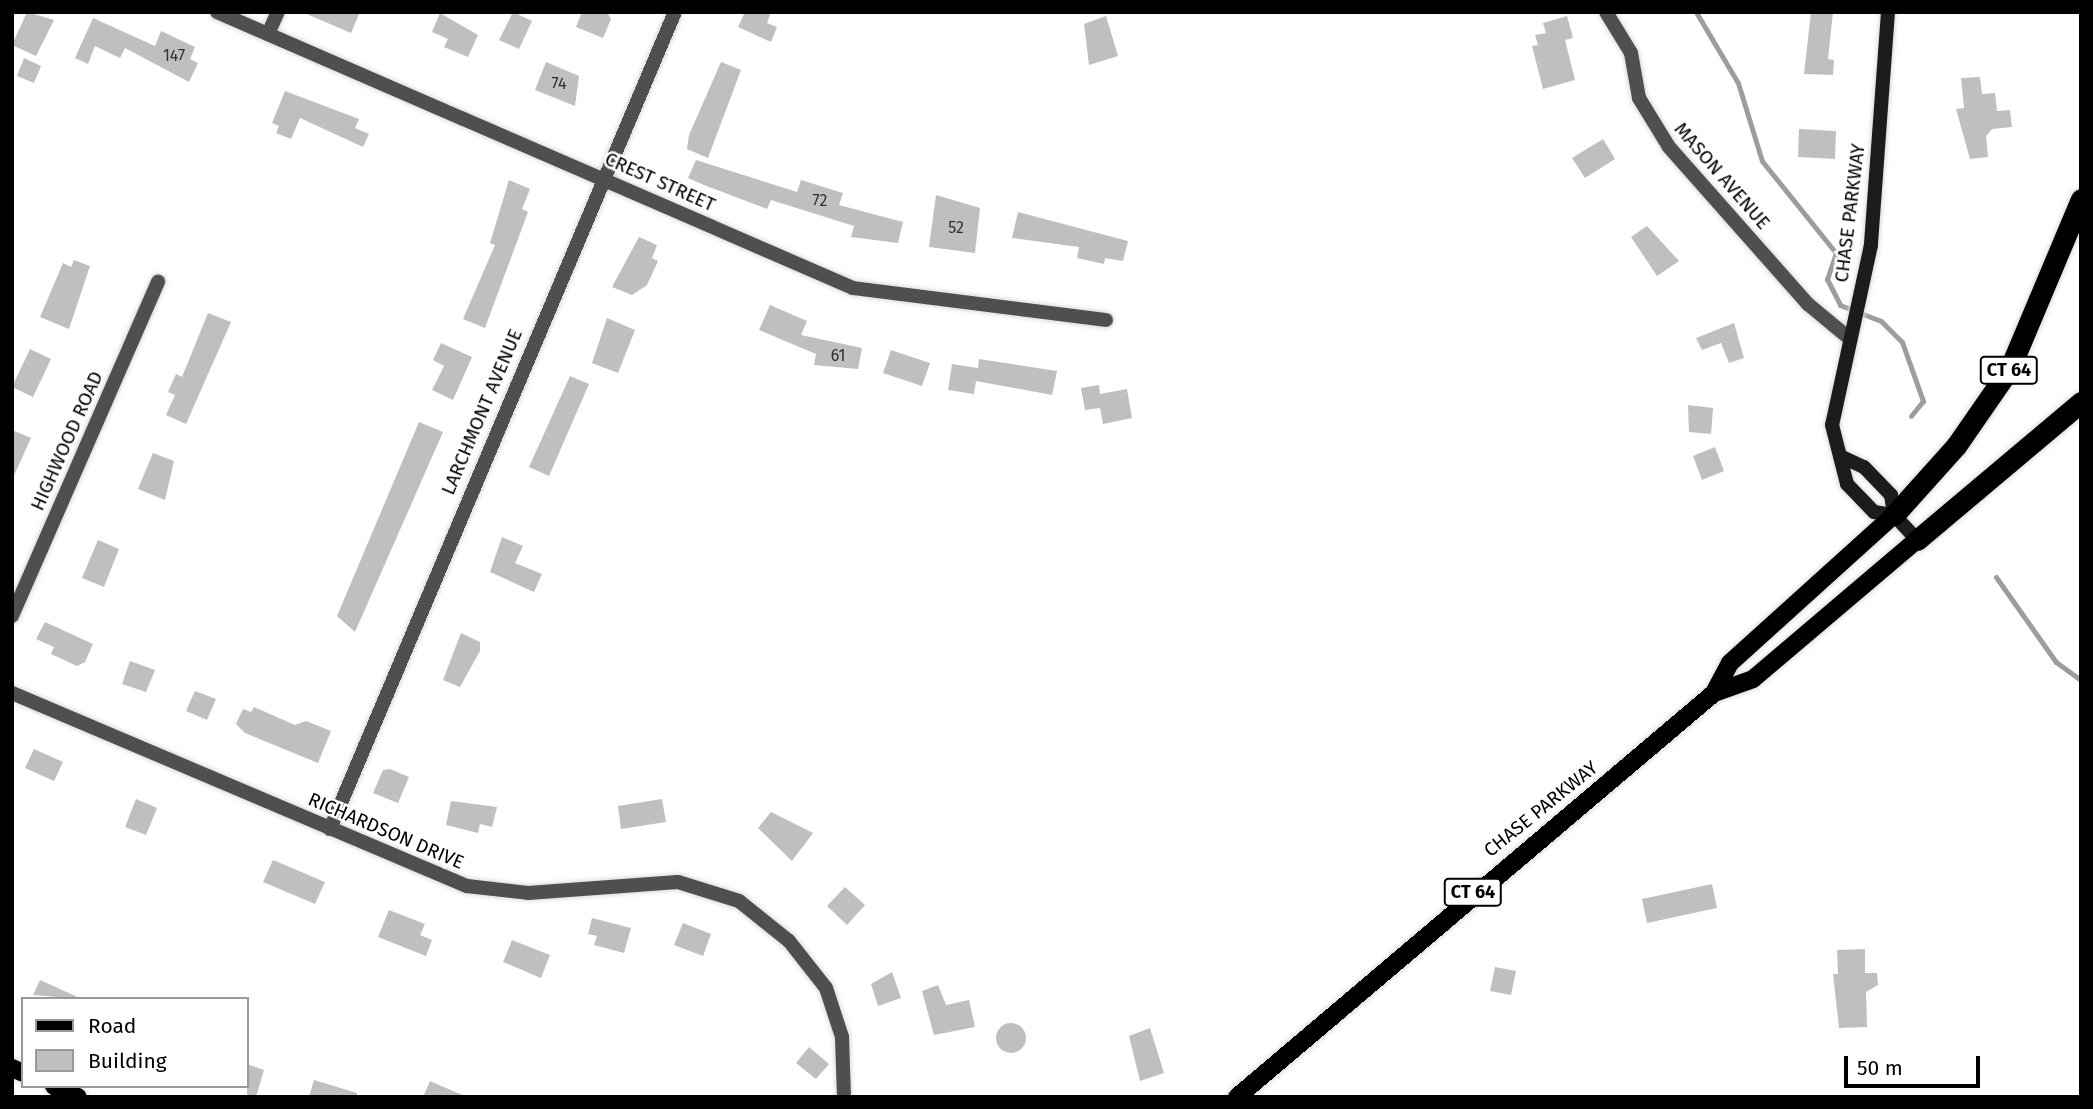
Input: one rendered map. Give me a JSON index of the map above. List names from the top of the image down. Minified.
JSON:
{"streets":{"highway":["CT 64"],"main road":["CHASE PARKWAY"],"street":["MASON AVENUE","CREST STREET","LARCHMONT AVENUE","HIGHWOOD ROAD","RICHARDSON DRIVE"]},"crossings":[["MASON AVENUE","CHASE PARKWAY"],["CREST STREET","LARCHMONT AVENUE"],["CHASE PARKWAY","CT 64"],["LARCHMONT AVENUE","RICHARDSON DRIVE"]],"house_numbers":["147","74","72","52","61"],"legend":["Road","Building"],"scale_bar":"50 m"}
